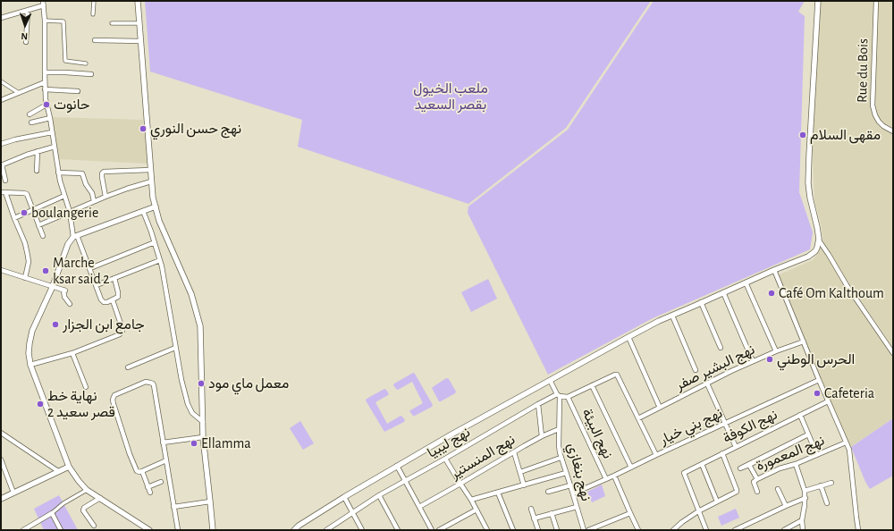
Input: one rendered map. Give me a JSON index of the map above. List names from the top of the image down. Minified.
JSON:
{"streets":{"street":["Rue du Bois","نهج البشير صفر","نهج بني خيار","نهج الكوفة","نهج البيئة","نهج ليبيا","نهج المعمورة","نهج المنستير","نهج بنغازي"]},"crossings":[["نهج بني خيار","نهج البيئة"],["نهج بني خيار","نهج بنغازي"],["نهج ليبيا","نهج بنغازي"],["نهج المنستير","نهج بنغازي"]],"parks":["ملعب الخيول بقصر السعيد"],"places":["حانوت","نهج حسن النوري","مقهى السلام","boulangerie","Marche ksar said 2","Café Om Kalthoum","جامع ابن الجزار","الحرس الوطني","معمل ماي مود","Cafeteria","نهاية خط قصر سعيد 2","Ellamma"],"north":"bottom"}
